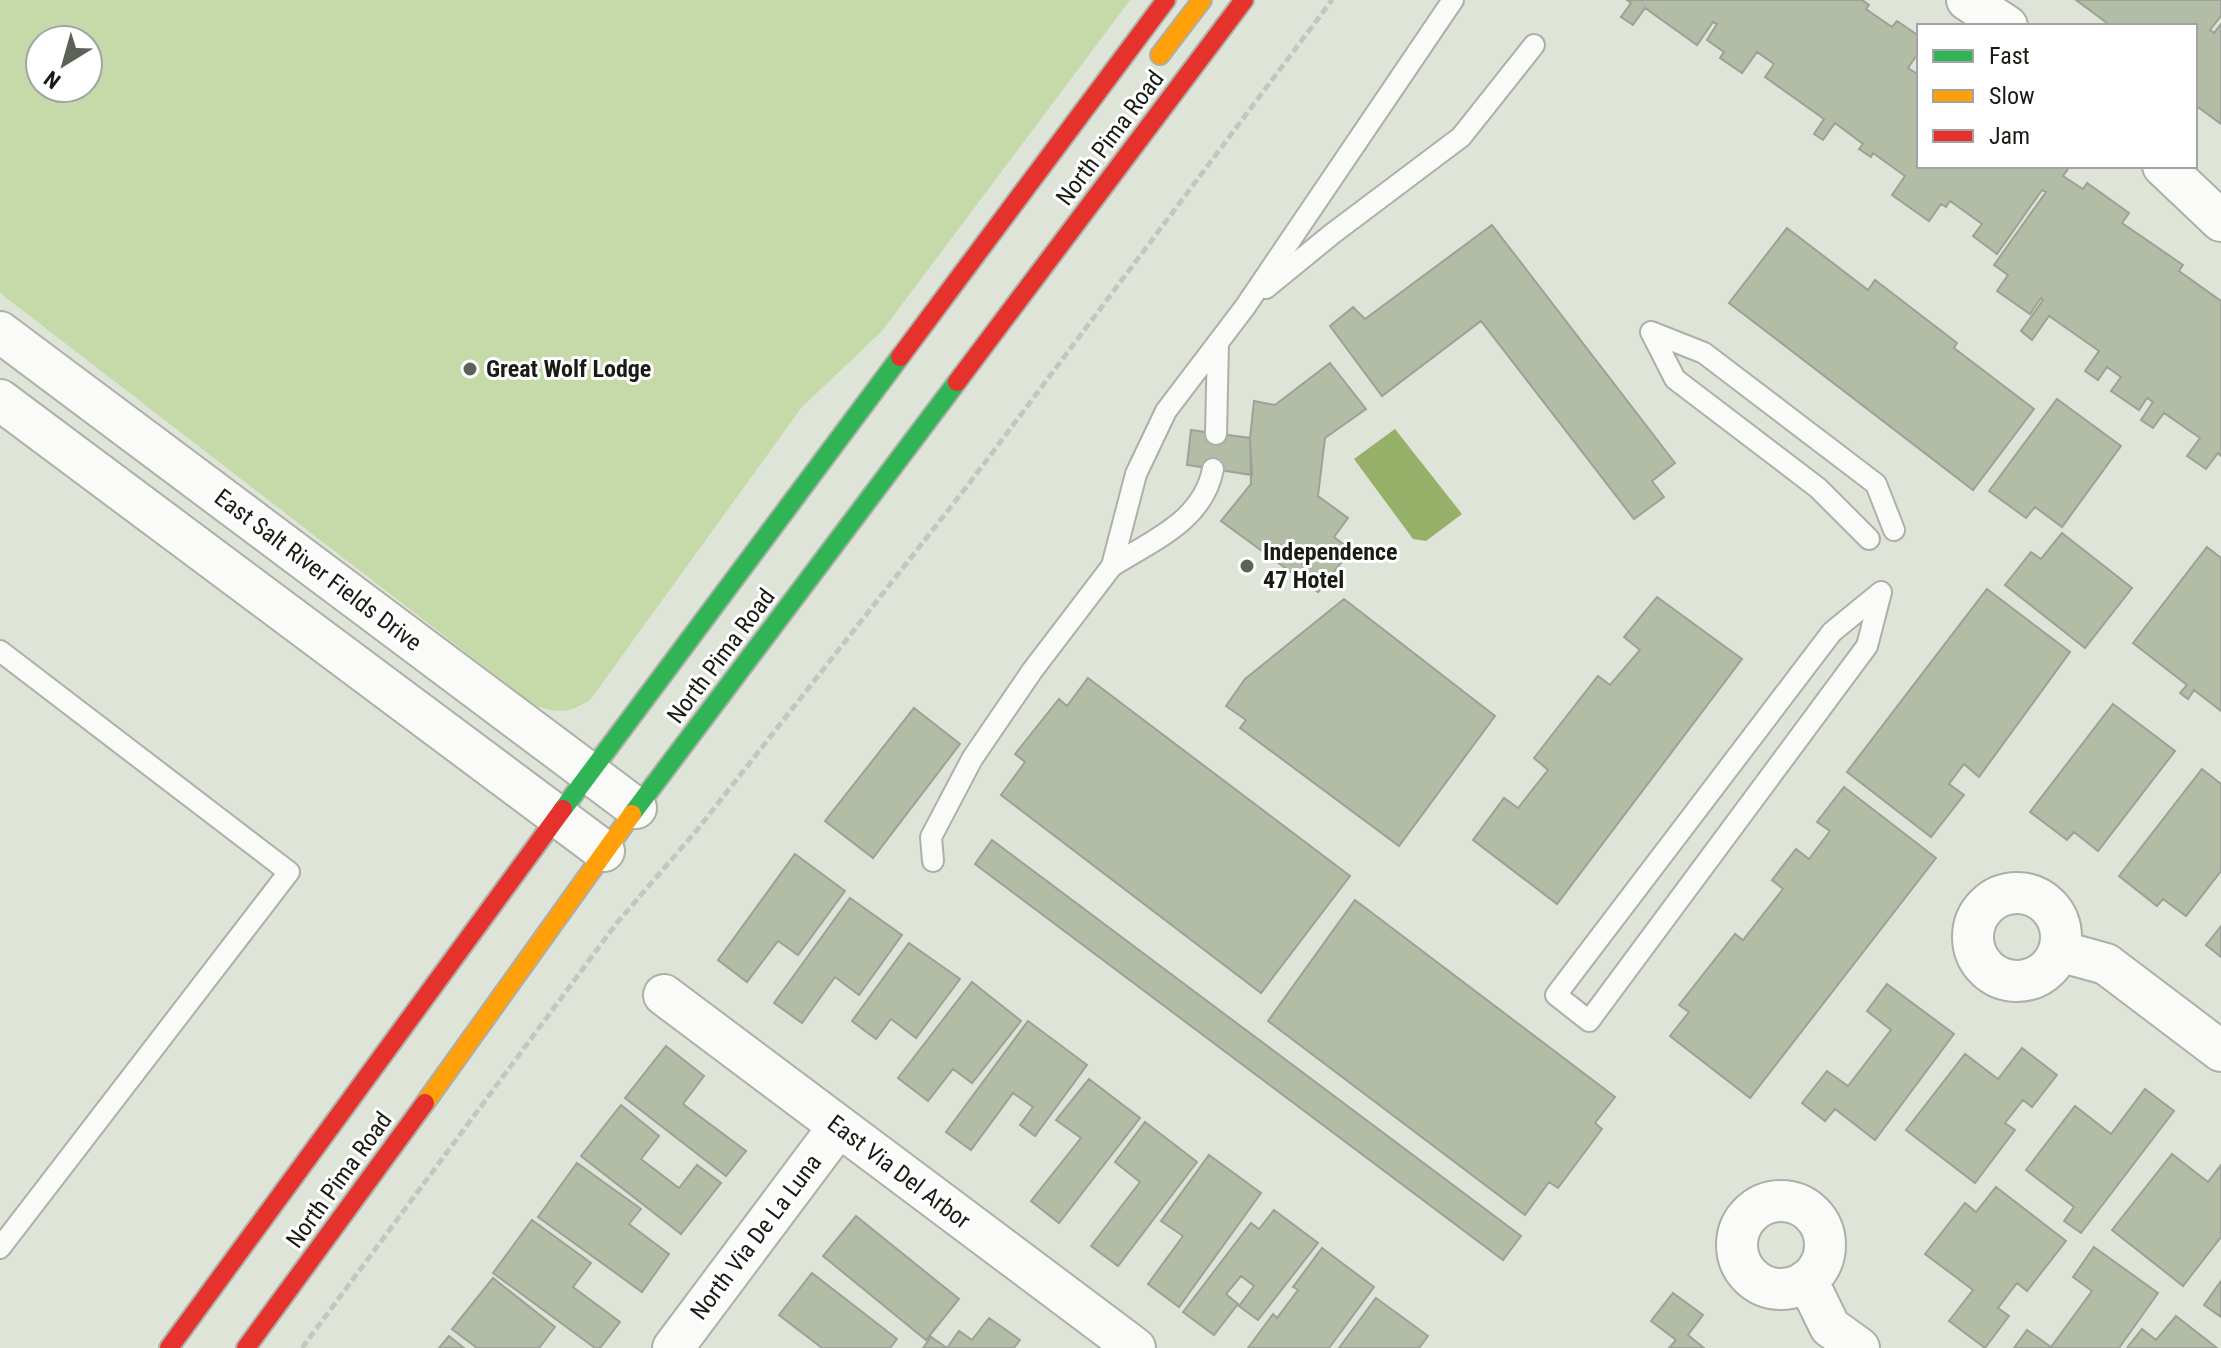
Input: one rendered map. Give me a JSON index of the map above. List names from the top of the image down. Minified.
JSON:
{"streets":{"main road":["North Pima Road"],"street":["East Salt River Fields Drive","East Via Del Arbor","North Via De La Luna"]},"crossings":[["North Pima Road","East Salt River Fields Drive"],["East Via Del Arbor","North Via De La Luna"]],"places":["Great Wolf Lodge","Independence 47 Hotel"],"legend":["Fast","Slow","Jam"],"north":"bottom left"}
